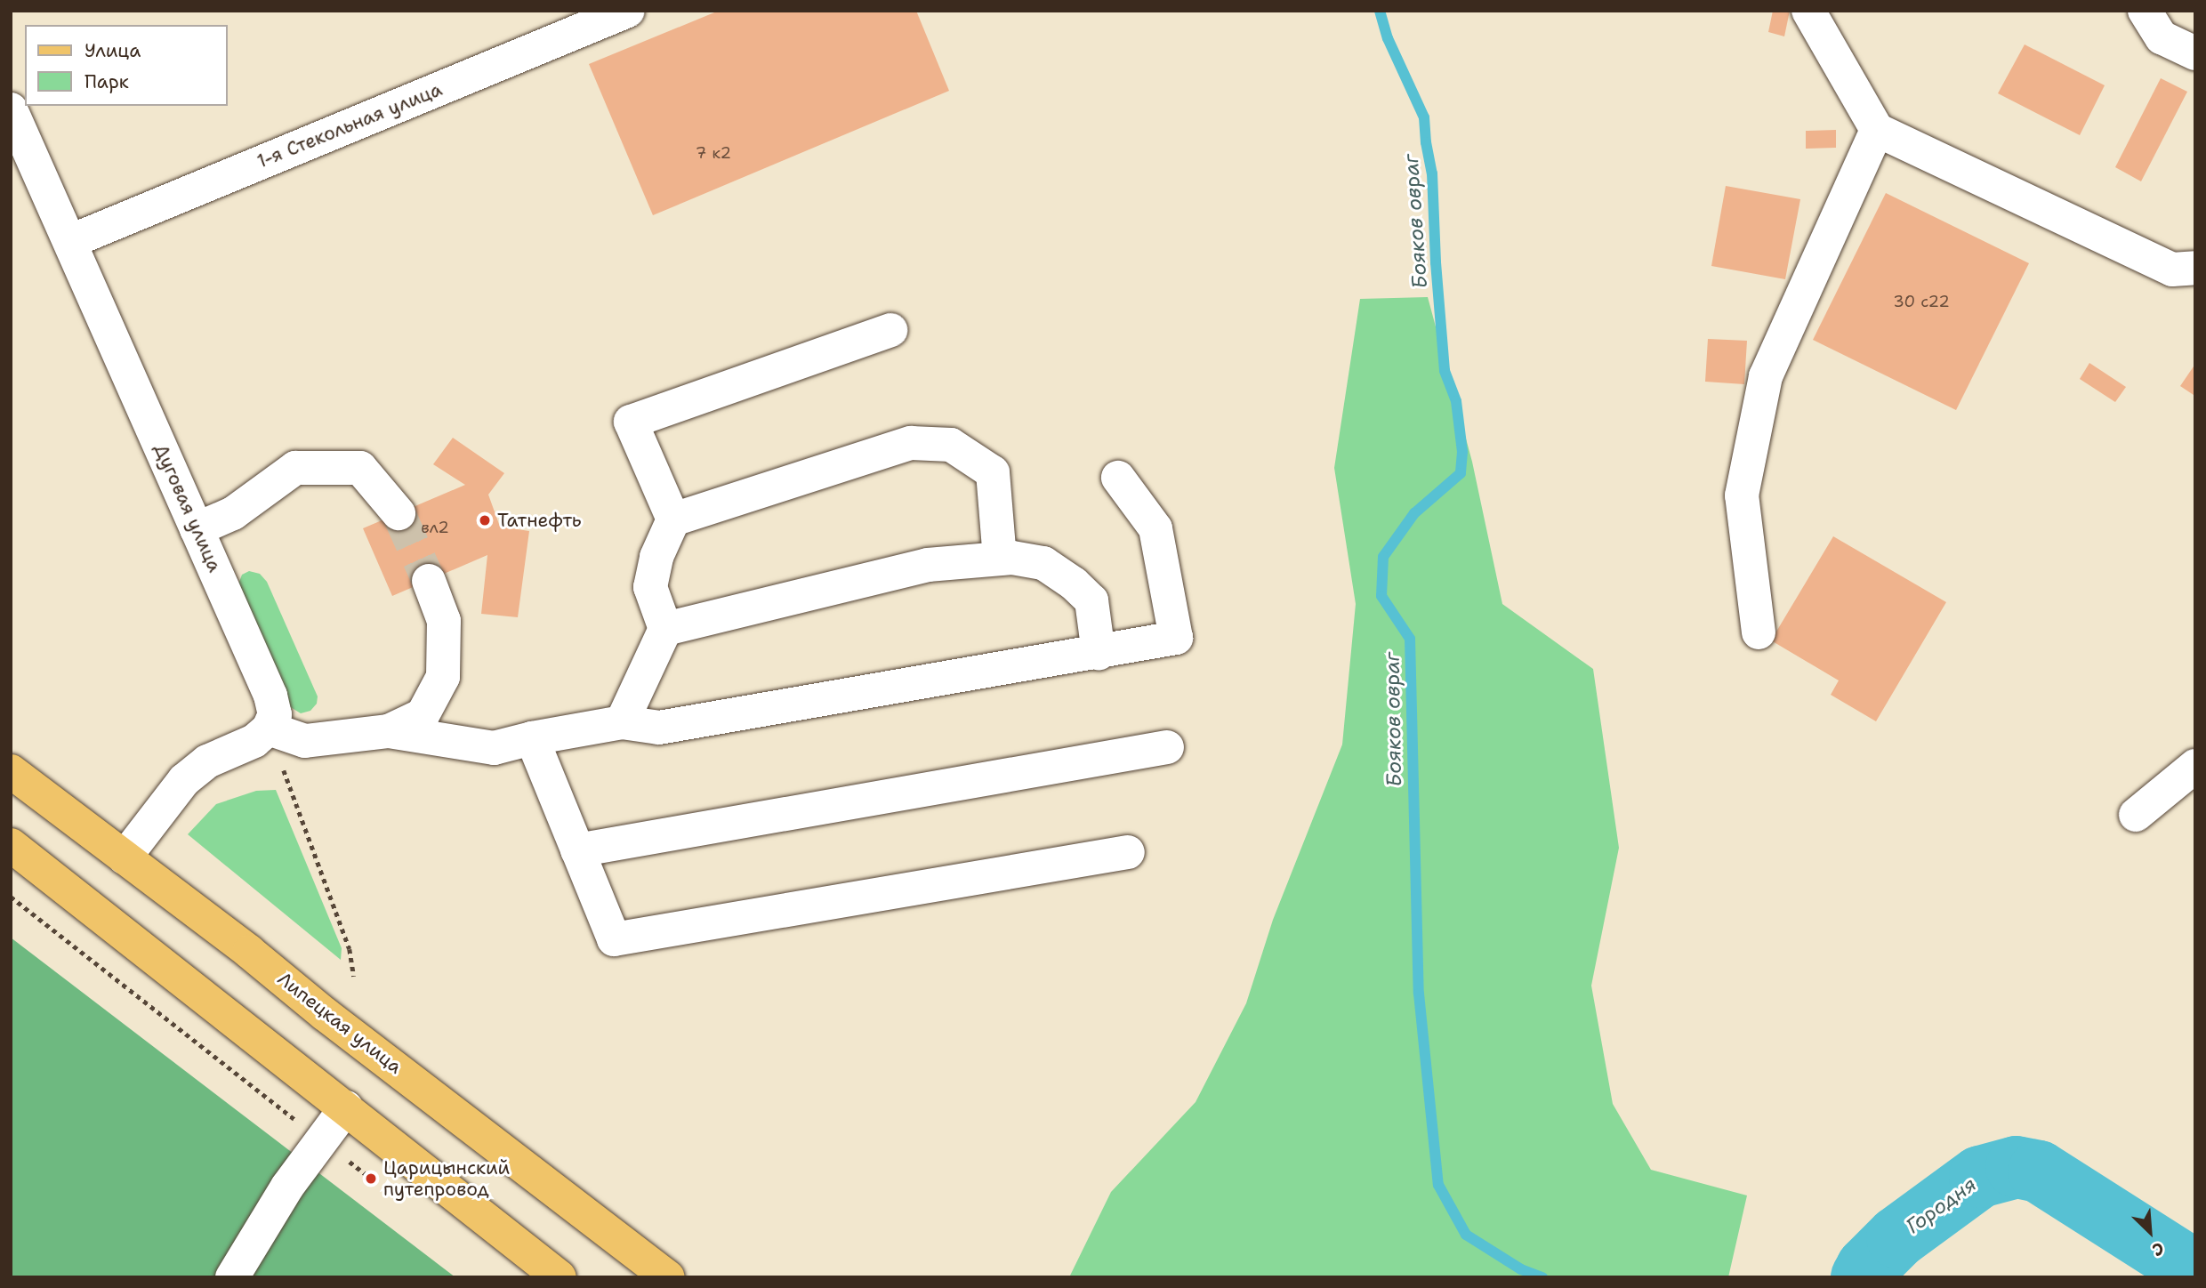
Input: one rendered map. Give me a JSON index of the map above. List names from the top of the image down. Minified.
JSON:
{"streets":{"main road":["Липецкая улица"],"street":["1-я Стекольная улица","Дуговая улица"]},"crossings":[["1-я Стекольная улица","Дуговая улица"]],"water":["Бояков овраг","Городня"],"places":["Татнефть","Царицынский путепровод"],"house_numbers":["7 к2","30 с22","вл2"],"legend":["Улица","Парк"],"north":"bottom right"}
